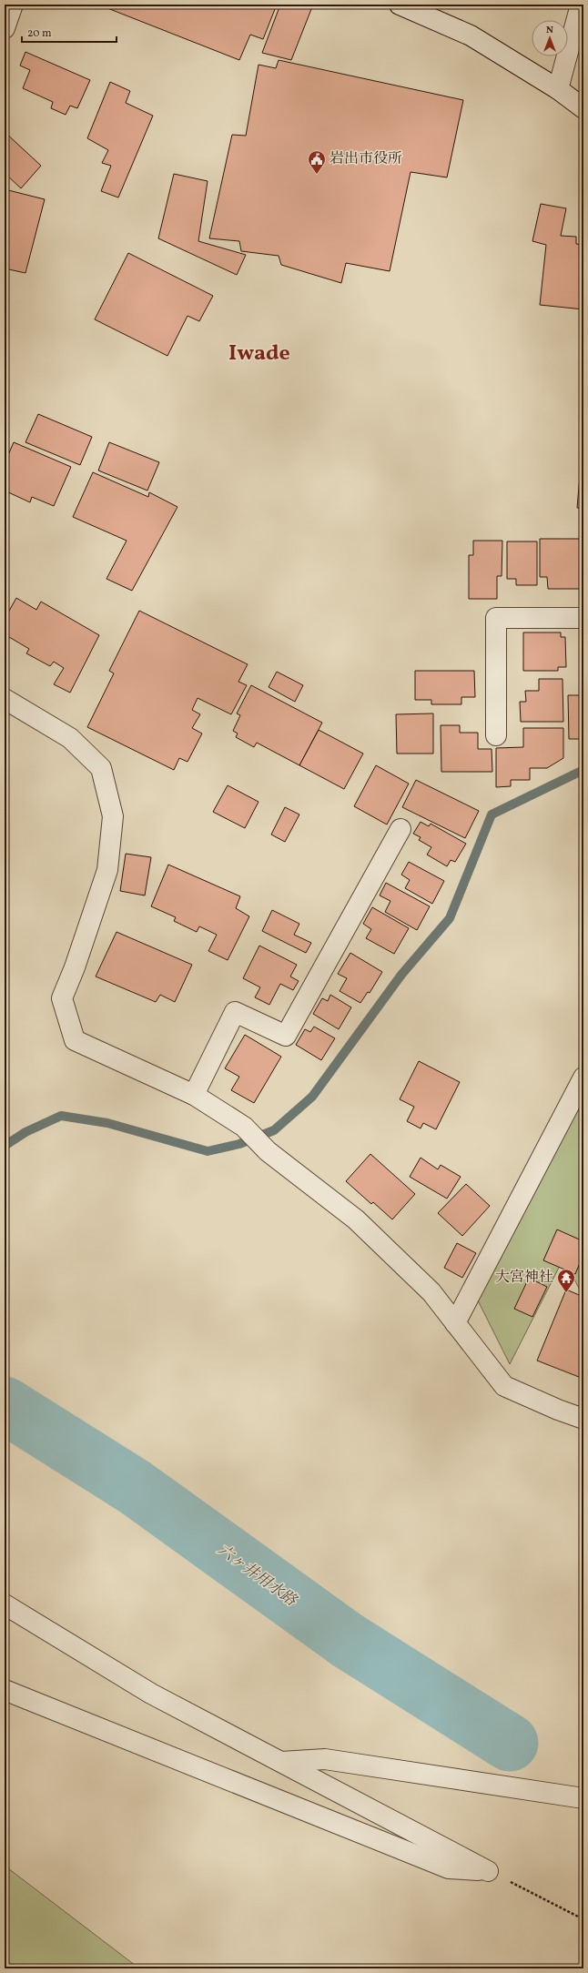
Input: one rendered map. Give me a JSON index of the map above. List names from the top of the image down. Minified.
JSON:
{"districts":["Iwade"],"water":["六ヶ井用水路"],"places":{"public building":["岩出市役所"],"temple":["大宮神社"]},"scale_bar":"20 m","north":"top"}
